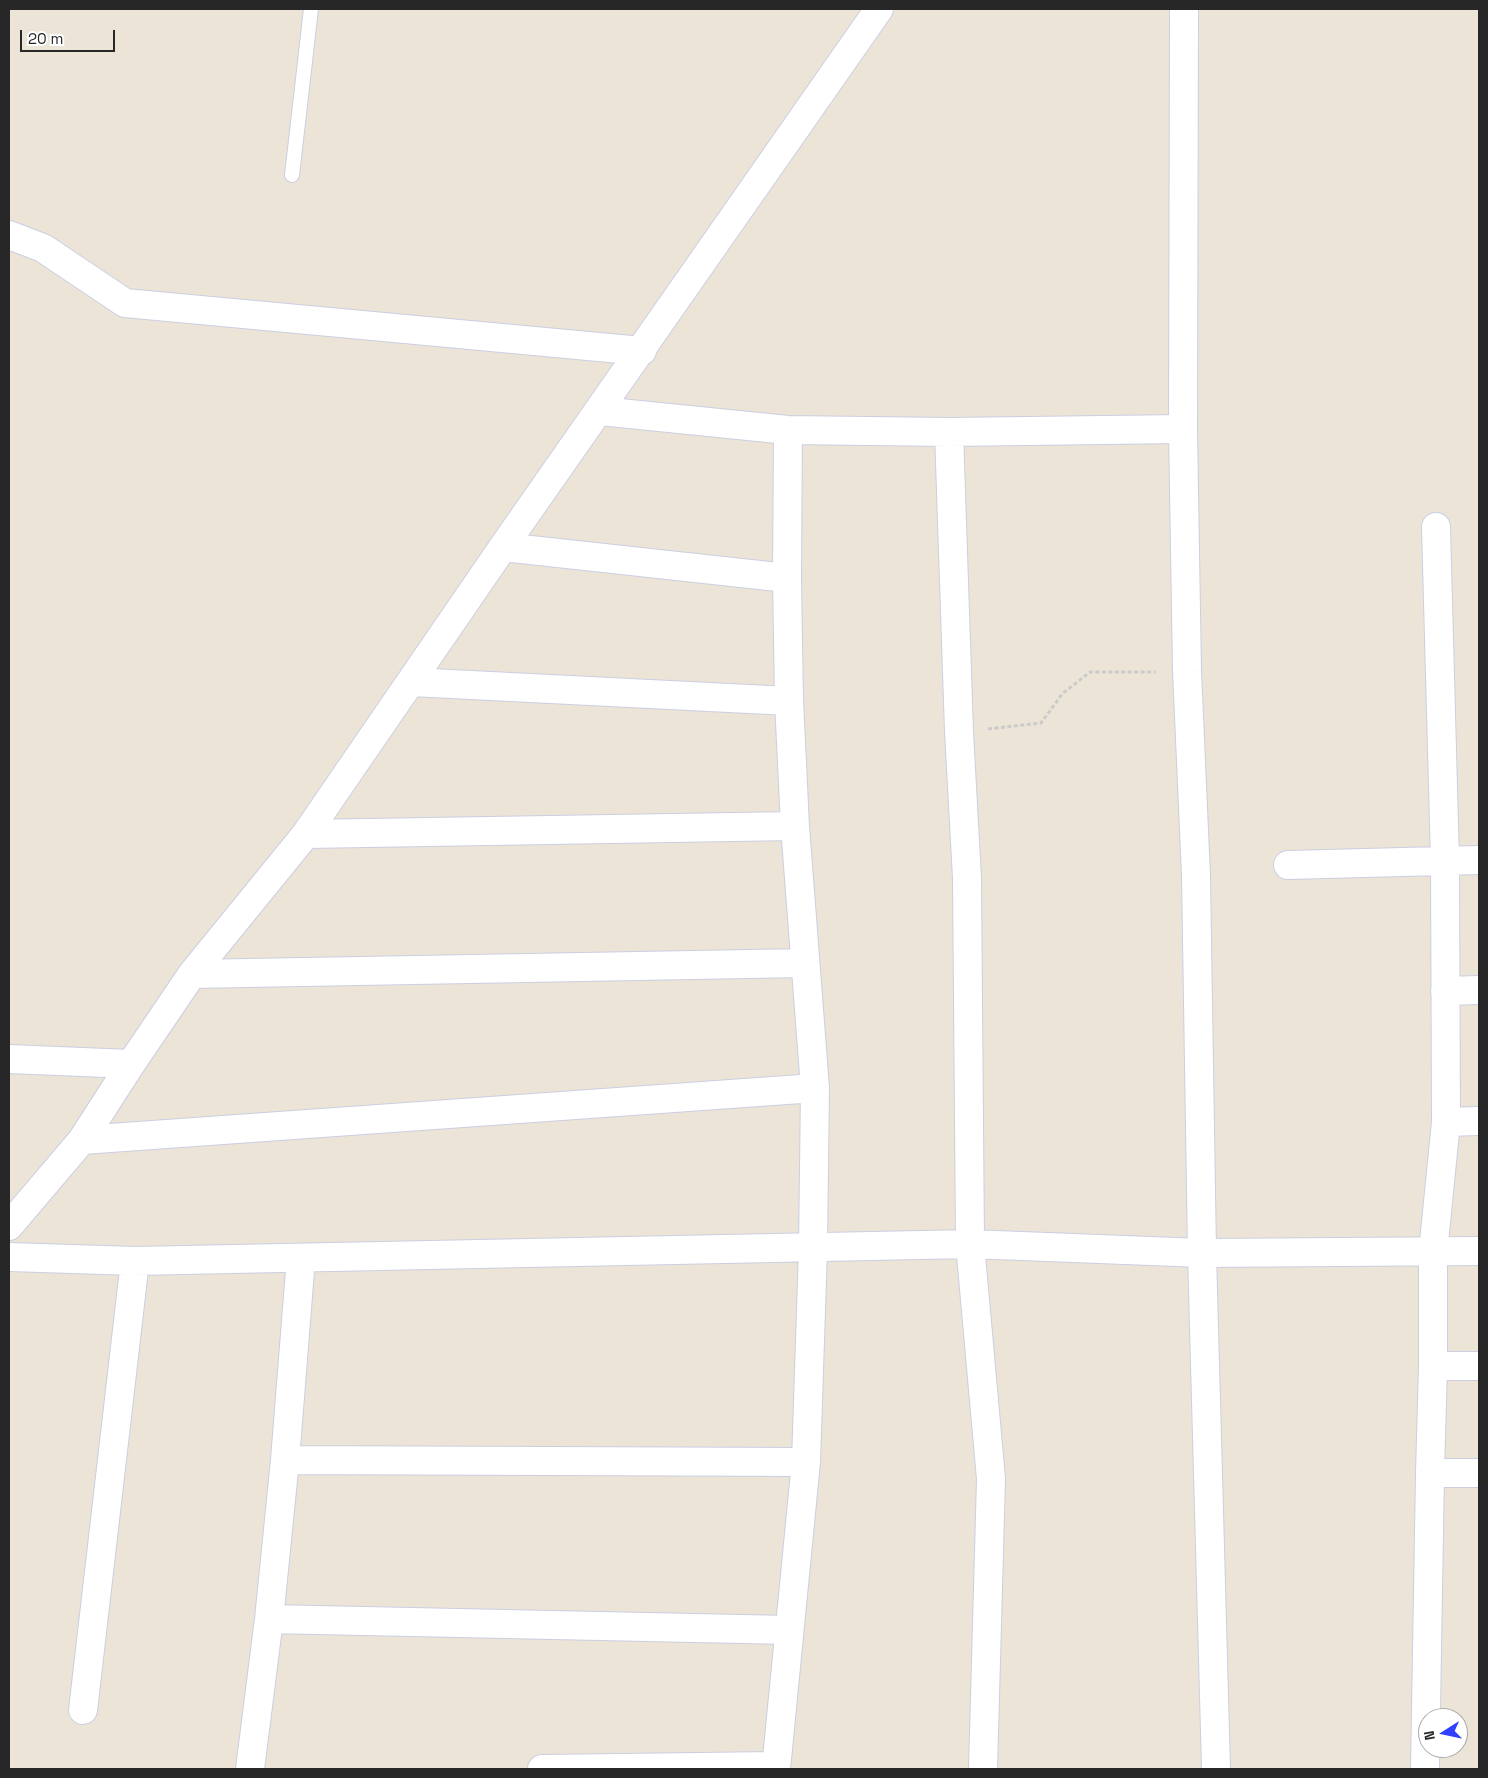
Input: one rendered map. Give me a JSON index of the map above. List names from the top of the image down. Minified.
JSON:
{"scale_bar":"20 m","north":"left"}
